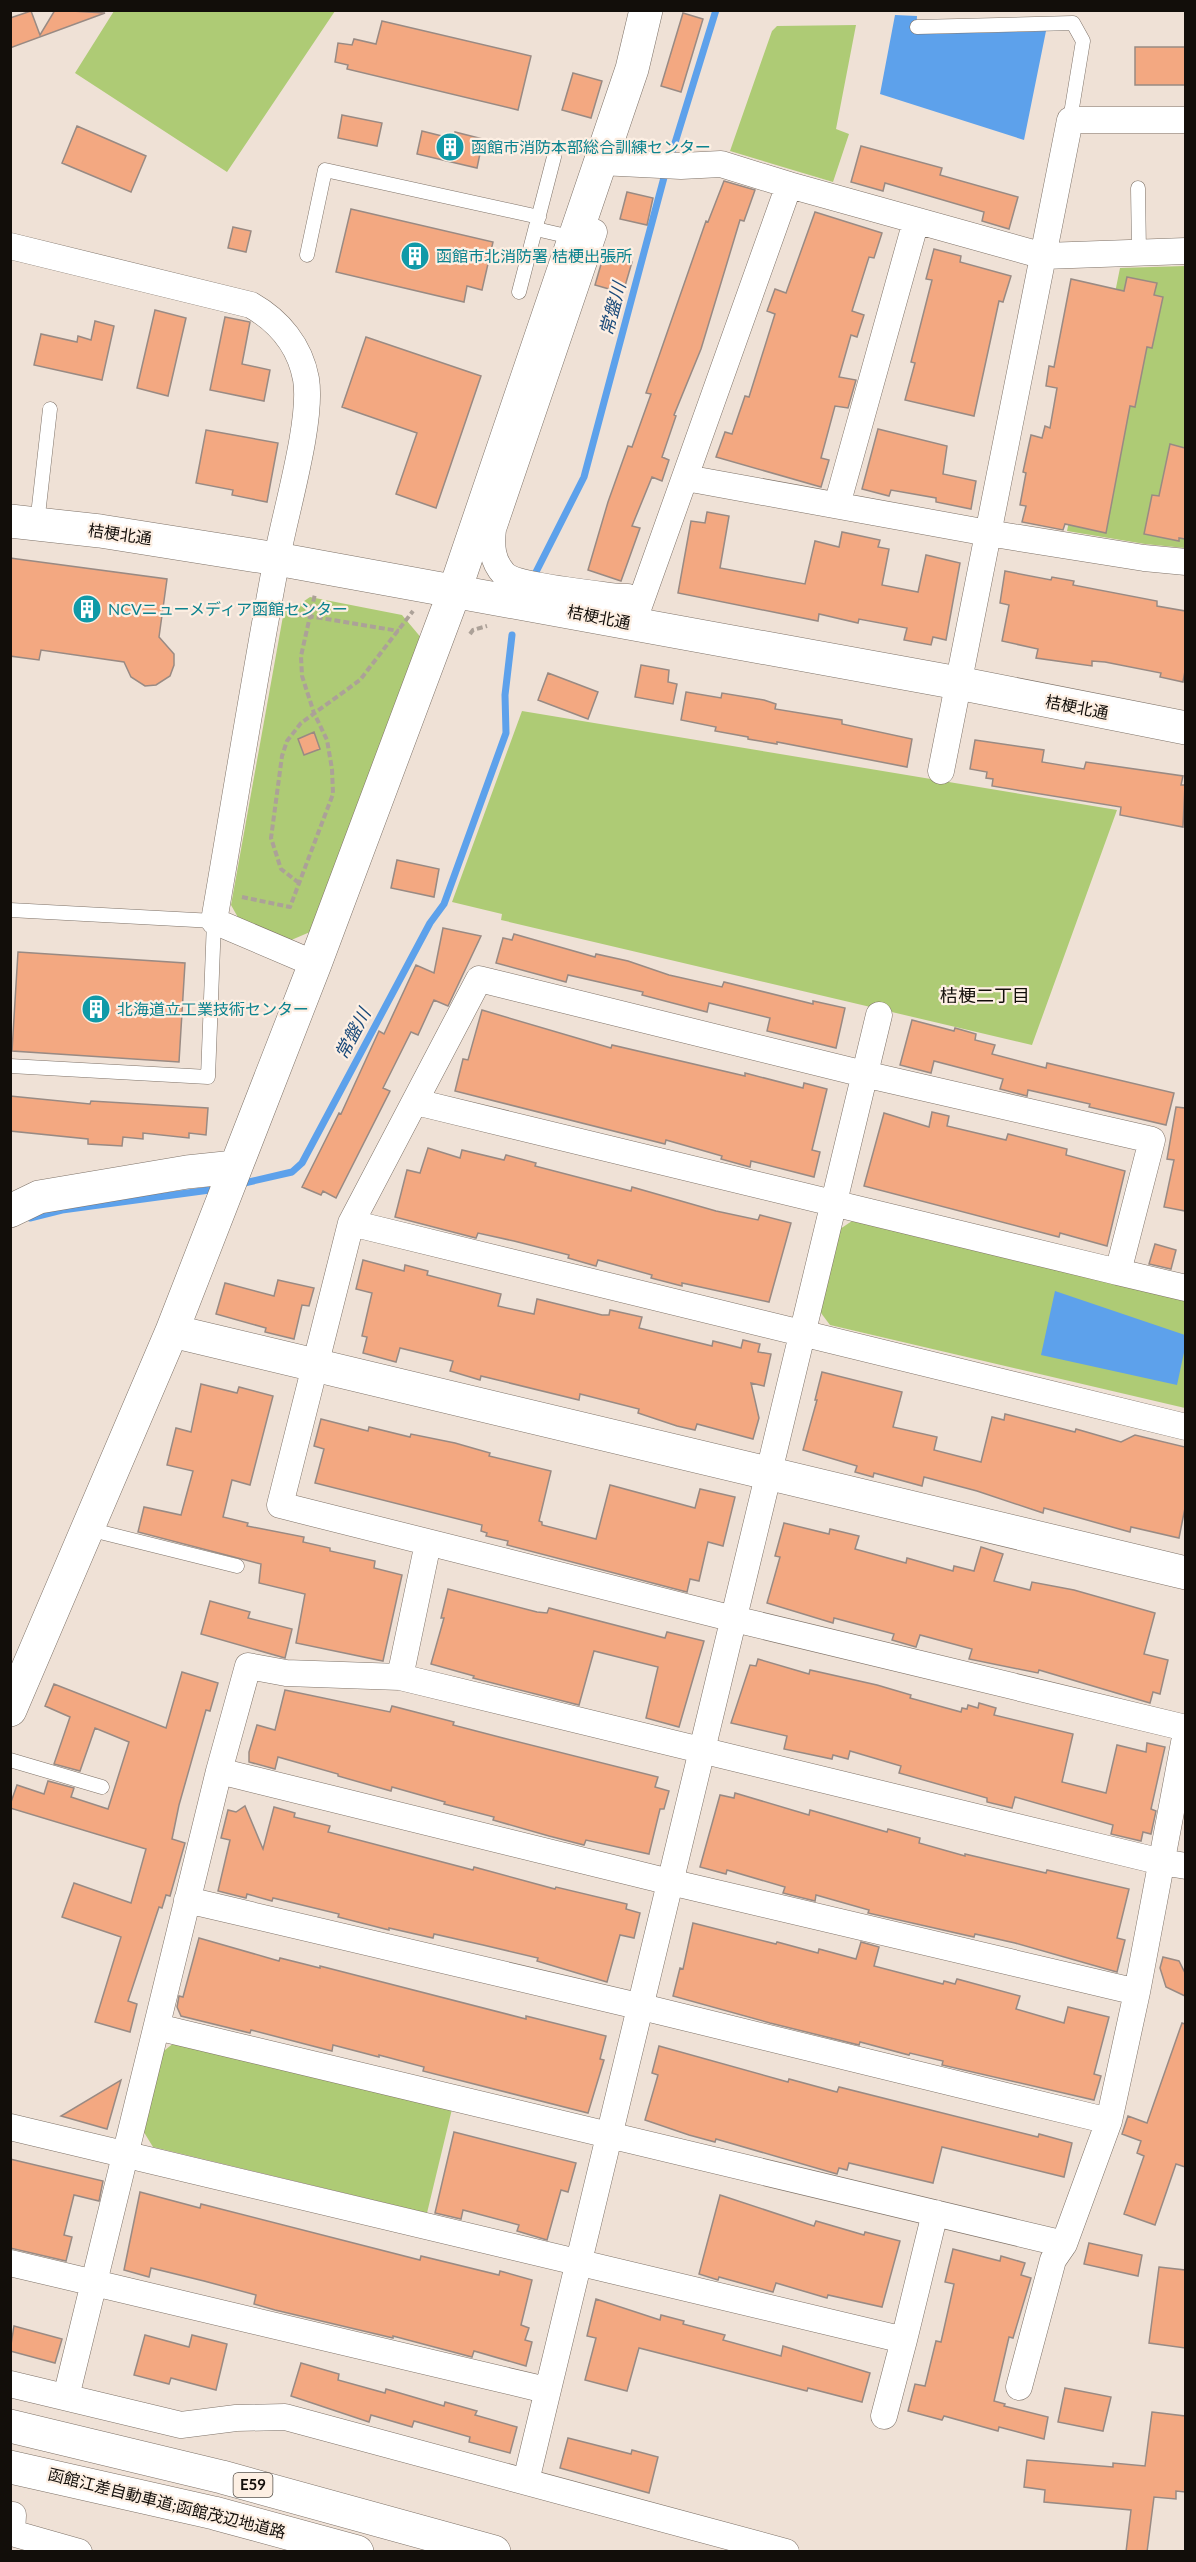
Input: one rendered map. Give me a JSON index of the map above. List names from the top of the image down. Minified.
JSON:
{"streets":{"main road":["桔梗北通","E59","函館江差自動車道;函館茂辺地道路"]},"districts":["桔梗二丁目"],"water":["常盤川"],"places":{"building":["函館市消防本部総合訓練センター","函館市北消防署 桔梗出張所","NCVニューメディア函館センター","北海道立工業技術センター"]}}
